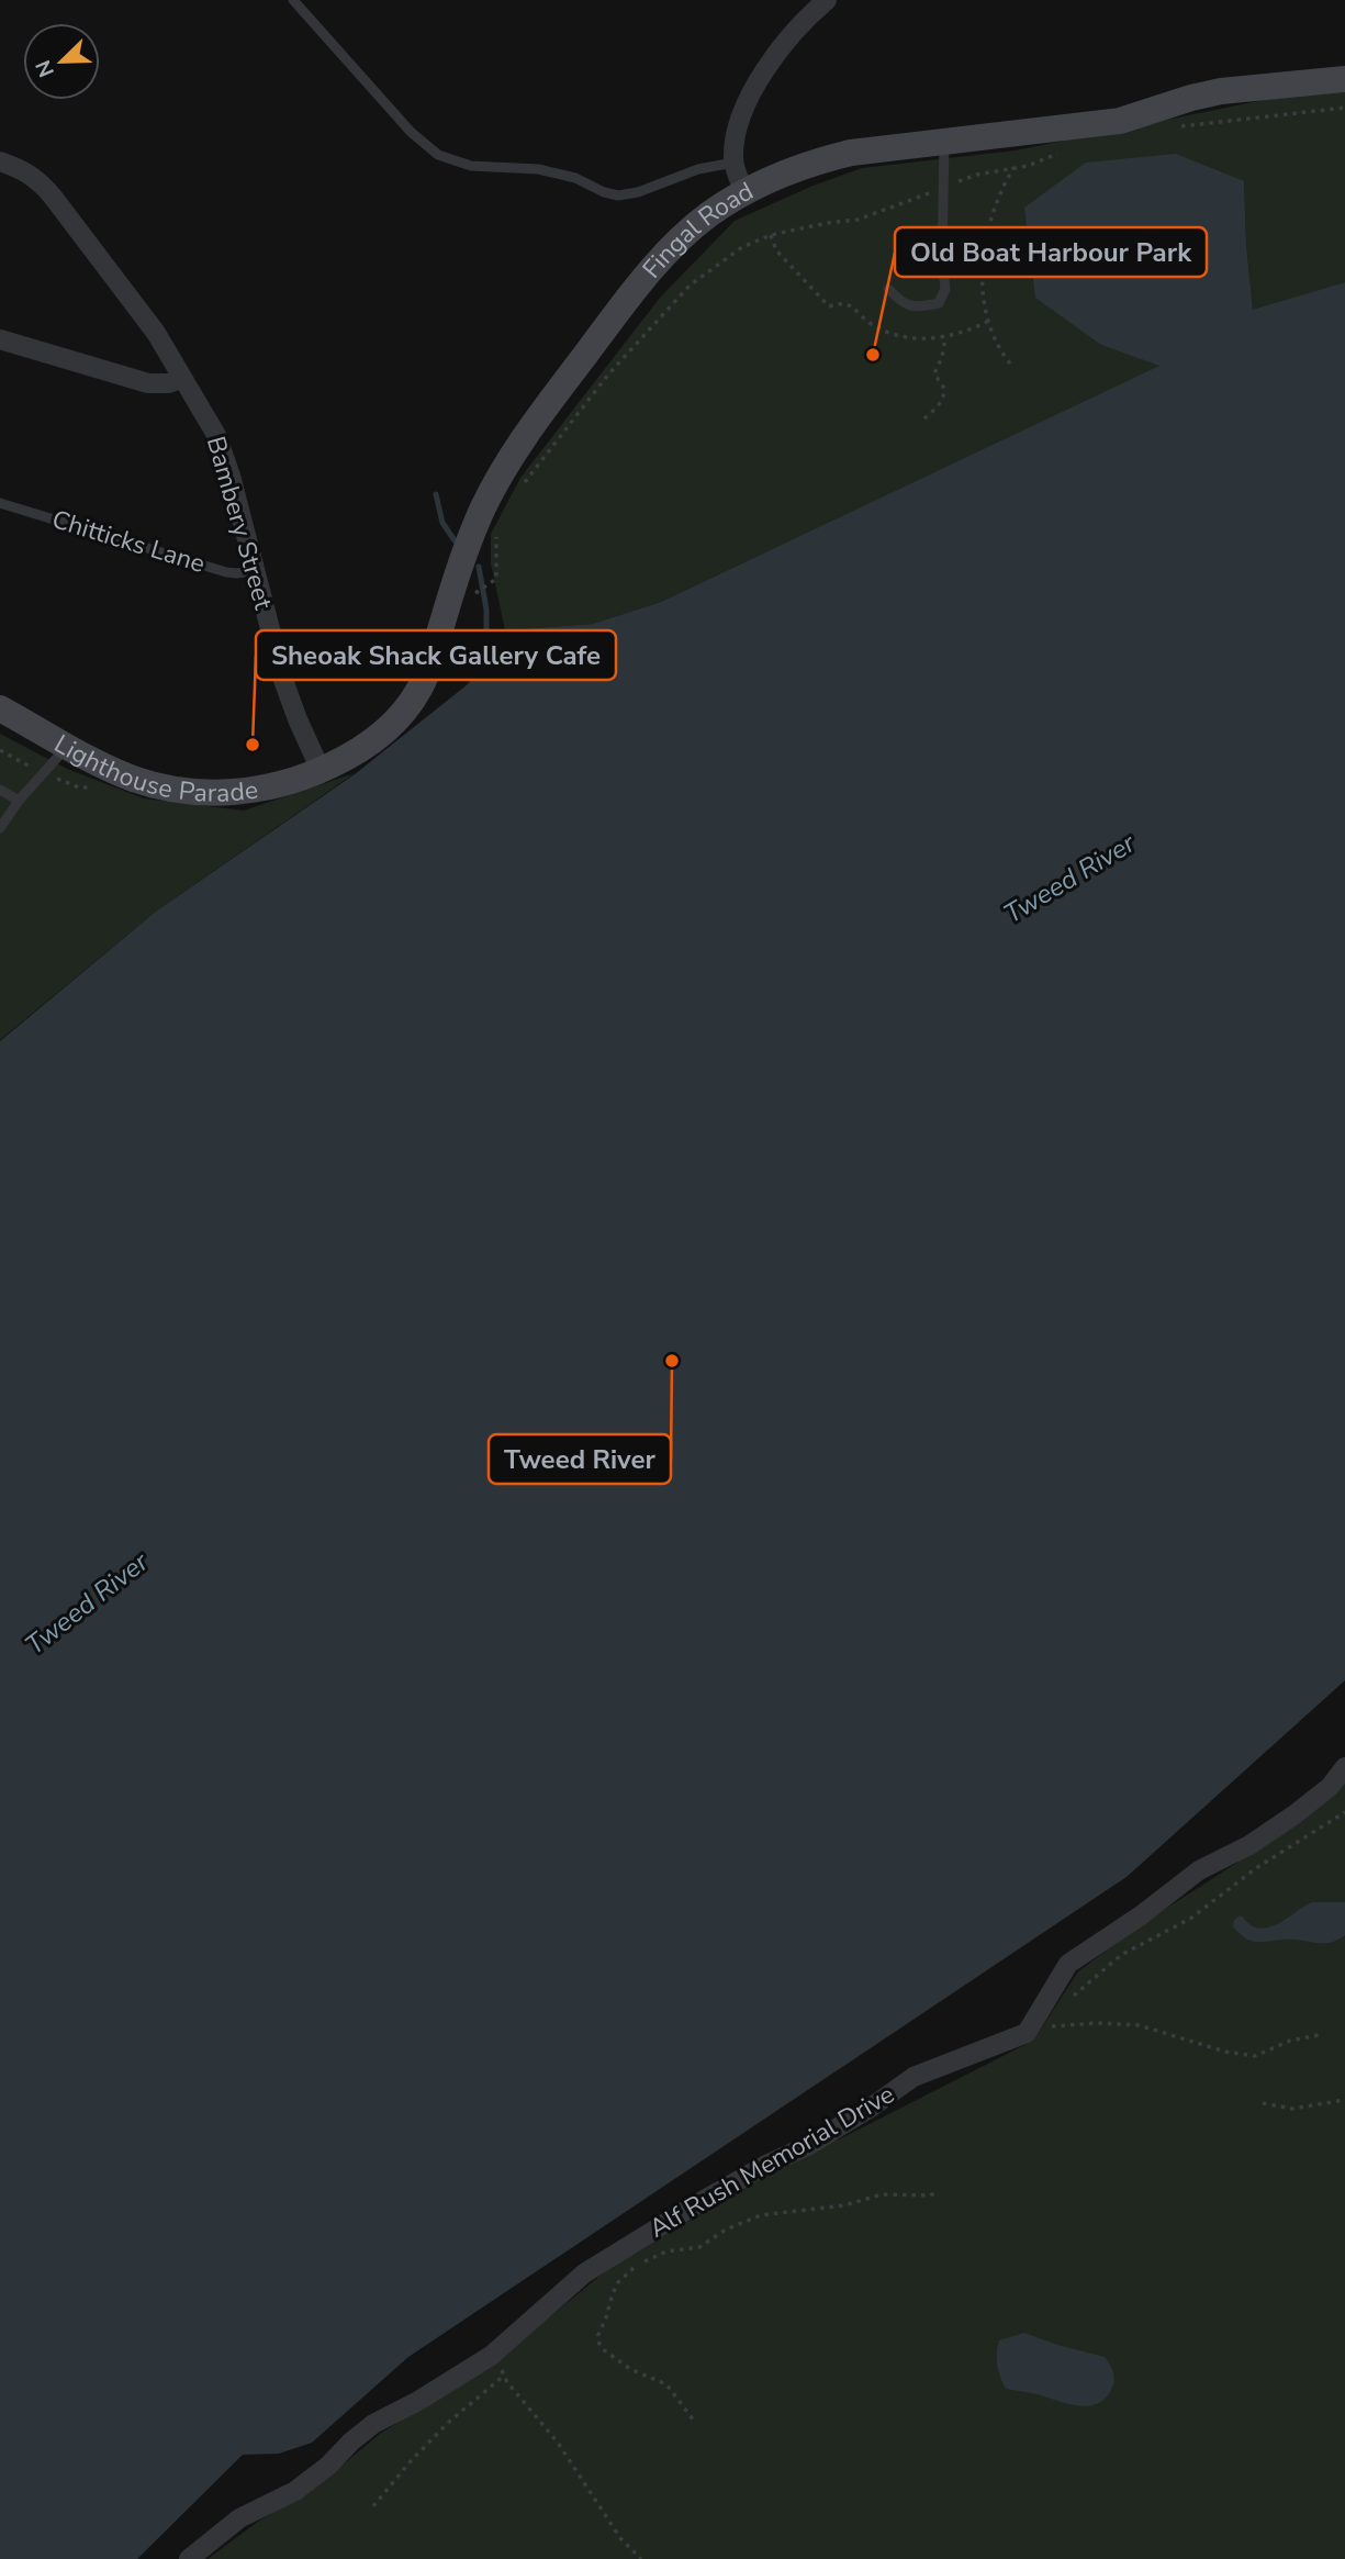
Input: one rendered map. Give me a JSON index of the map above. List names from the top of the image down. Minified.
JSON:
{"streets":{"street":["Fingal Road","Bambery Street","Lighthouse Parade","Alf Rush Memorial Drive"],"lane":["Chitticks Lane"]},"crossings":[["Fingal Road","Bambery Street"],["Fingal Road","Lighthouse Parade"],["Bambery Street","Chitticks Lane"],["Bambery Street","Lighthouse Parade"]],"water":["Tweed River"],"places":["Old Boat Harbour Park","Sheoak Shack Gallery Cafe","Tweed River"],"north":"bottom left"}
